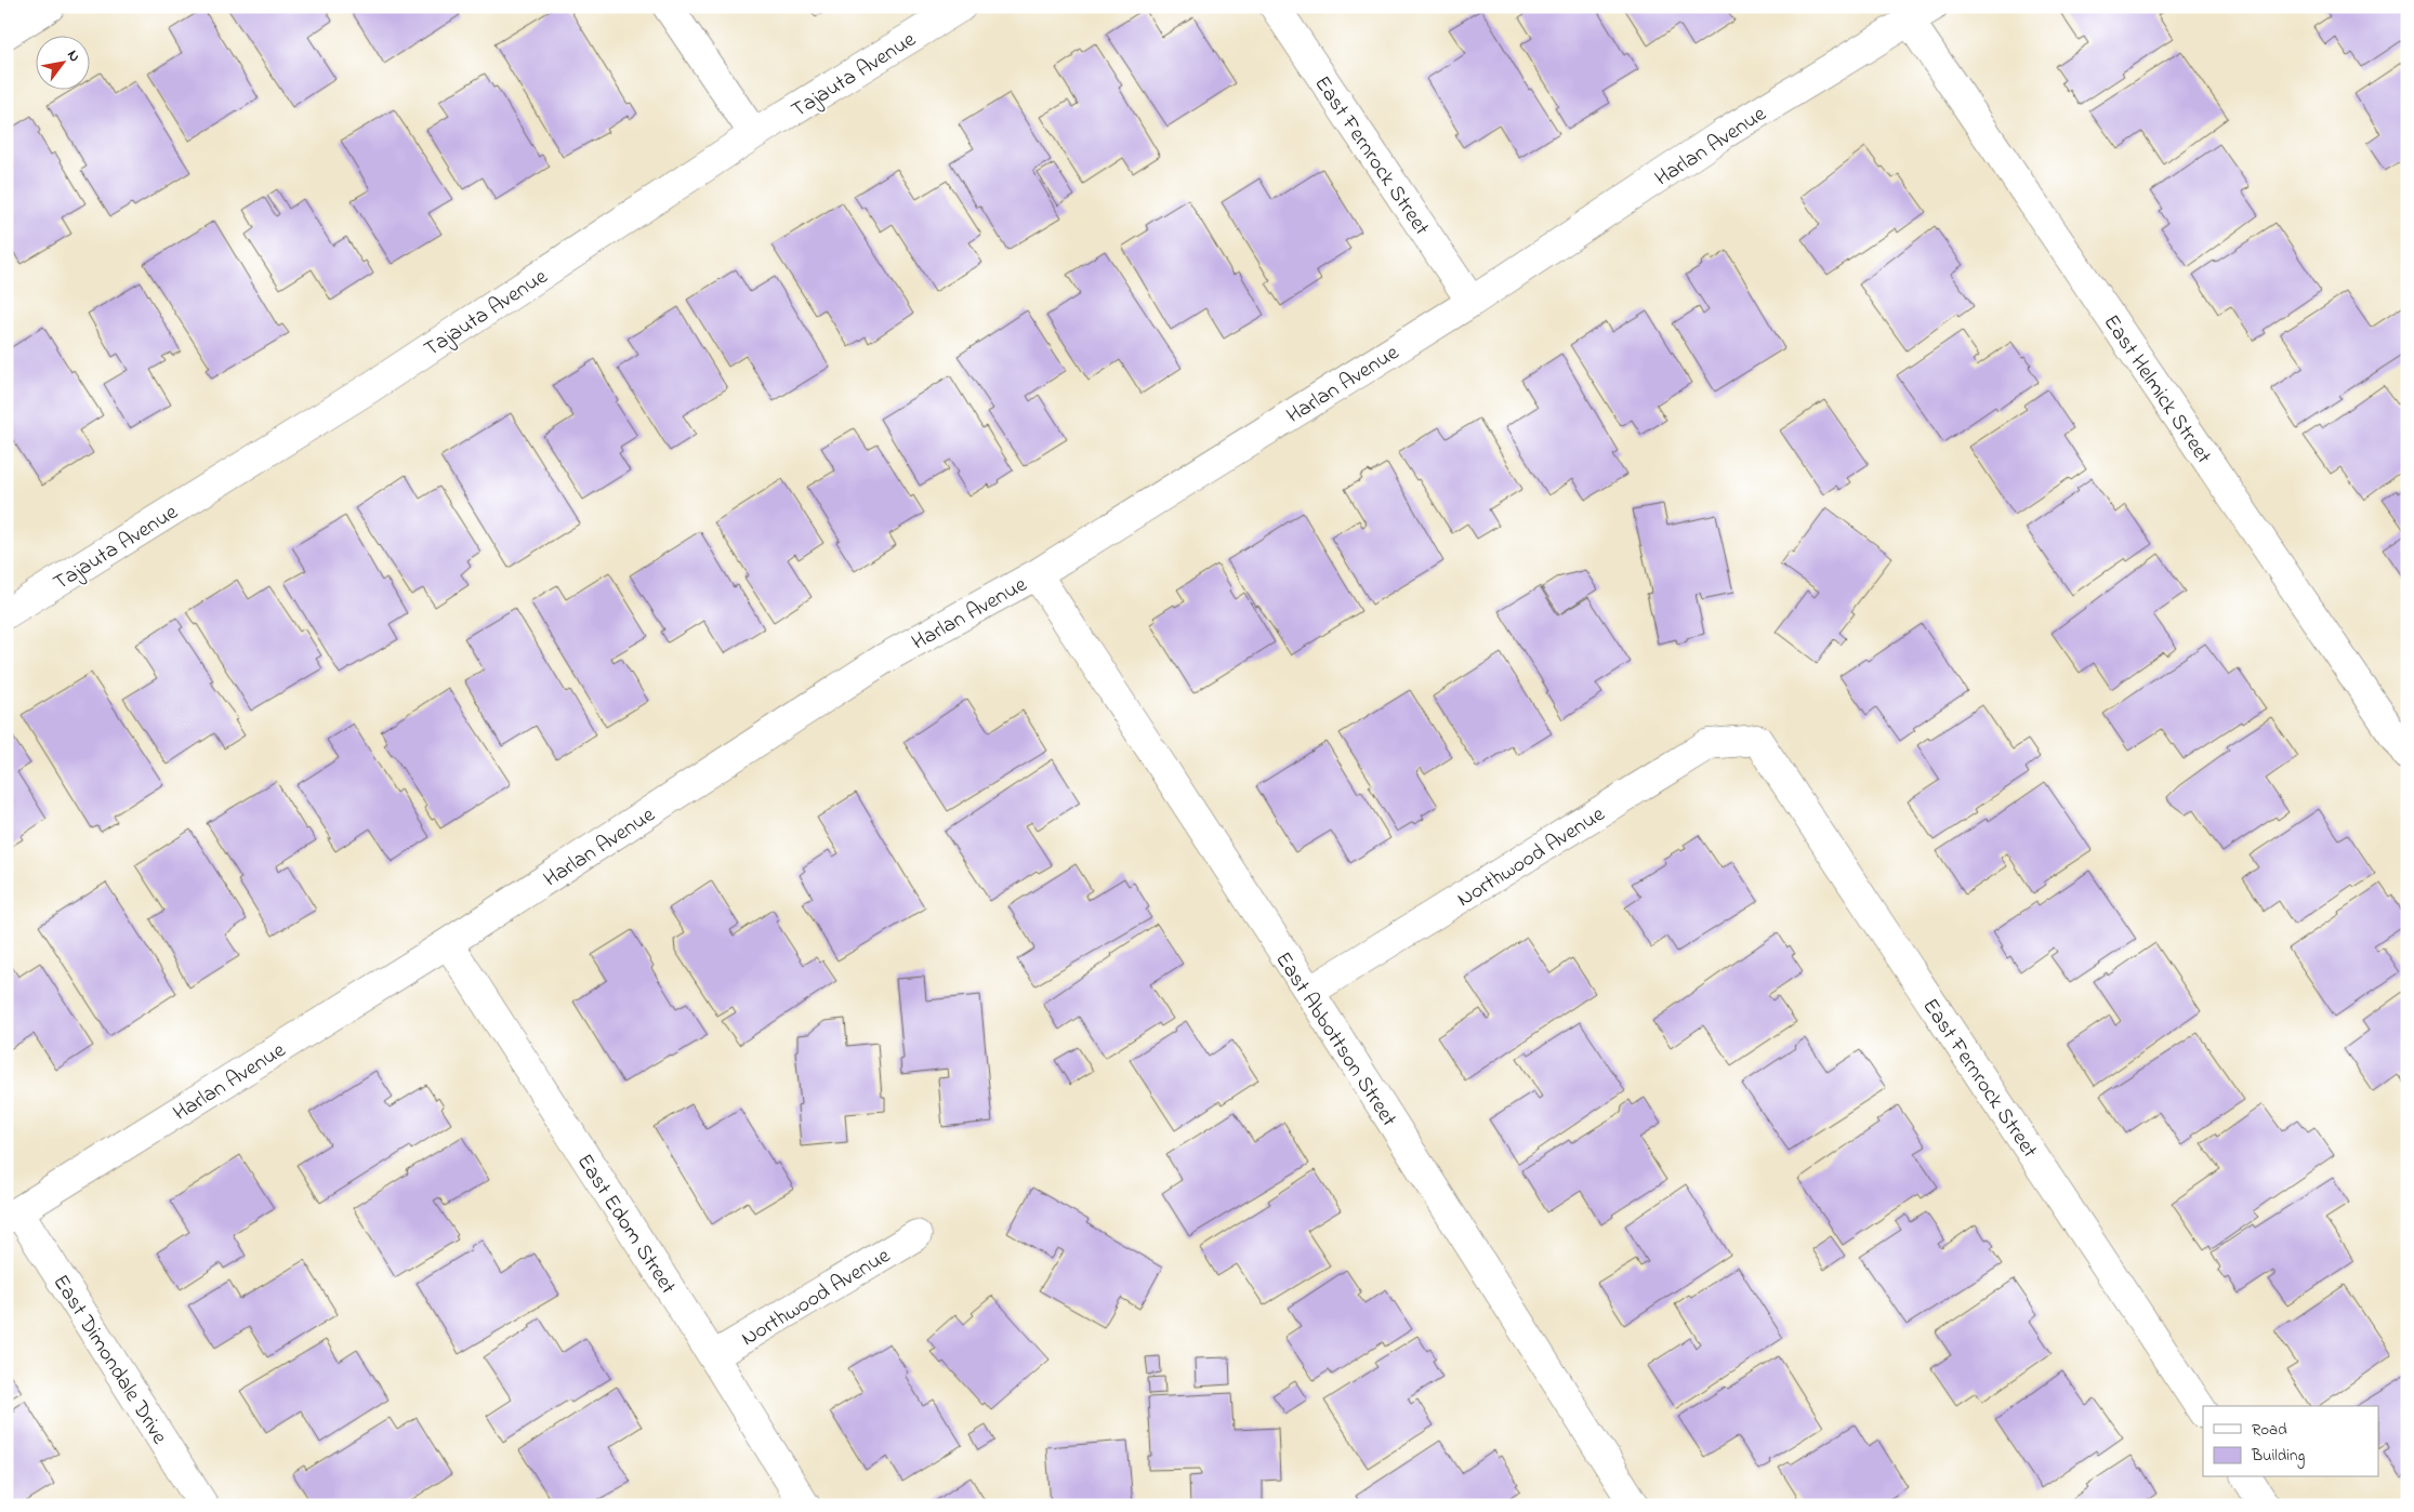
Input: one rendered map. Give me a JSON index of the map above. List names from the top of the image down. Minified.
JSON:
{"streets":{"street":["Tajauta Avenue","Harlan Avenue","East Fernrock Street","East Helmick Street","Northwood Avenue","East Abbottson Street","East Edom Street","East Dimondale Drive"]},"crossings":[["Harlan Avenue","East Fernrock Street"],["Harlan Avenue","East Helmick Street"],["Harlan Avenue","East Abbottson Street"],["Harlan Avenue","East Edom Street"],["Harlan Avenue","East Dimondale Drive"],["East Fernrock Street","Northwood Avenue"],["Northwood Avenue","East Abbottson Street"],["Northwood Avenue","East Edom Street"]],"legend":["Road","Building"],"north":"top right"}
